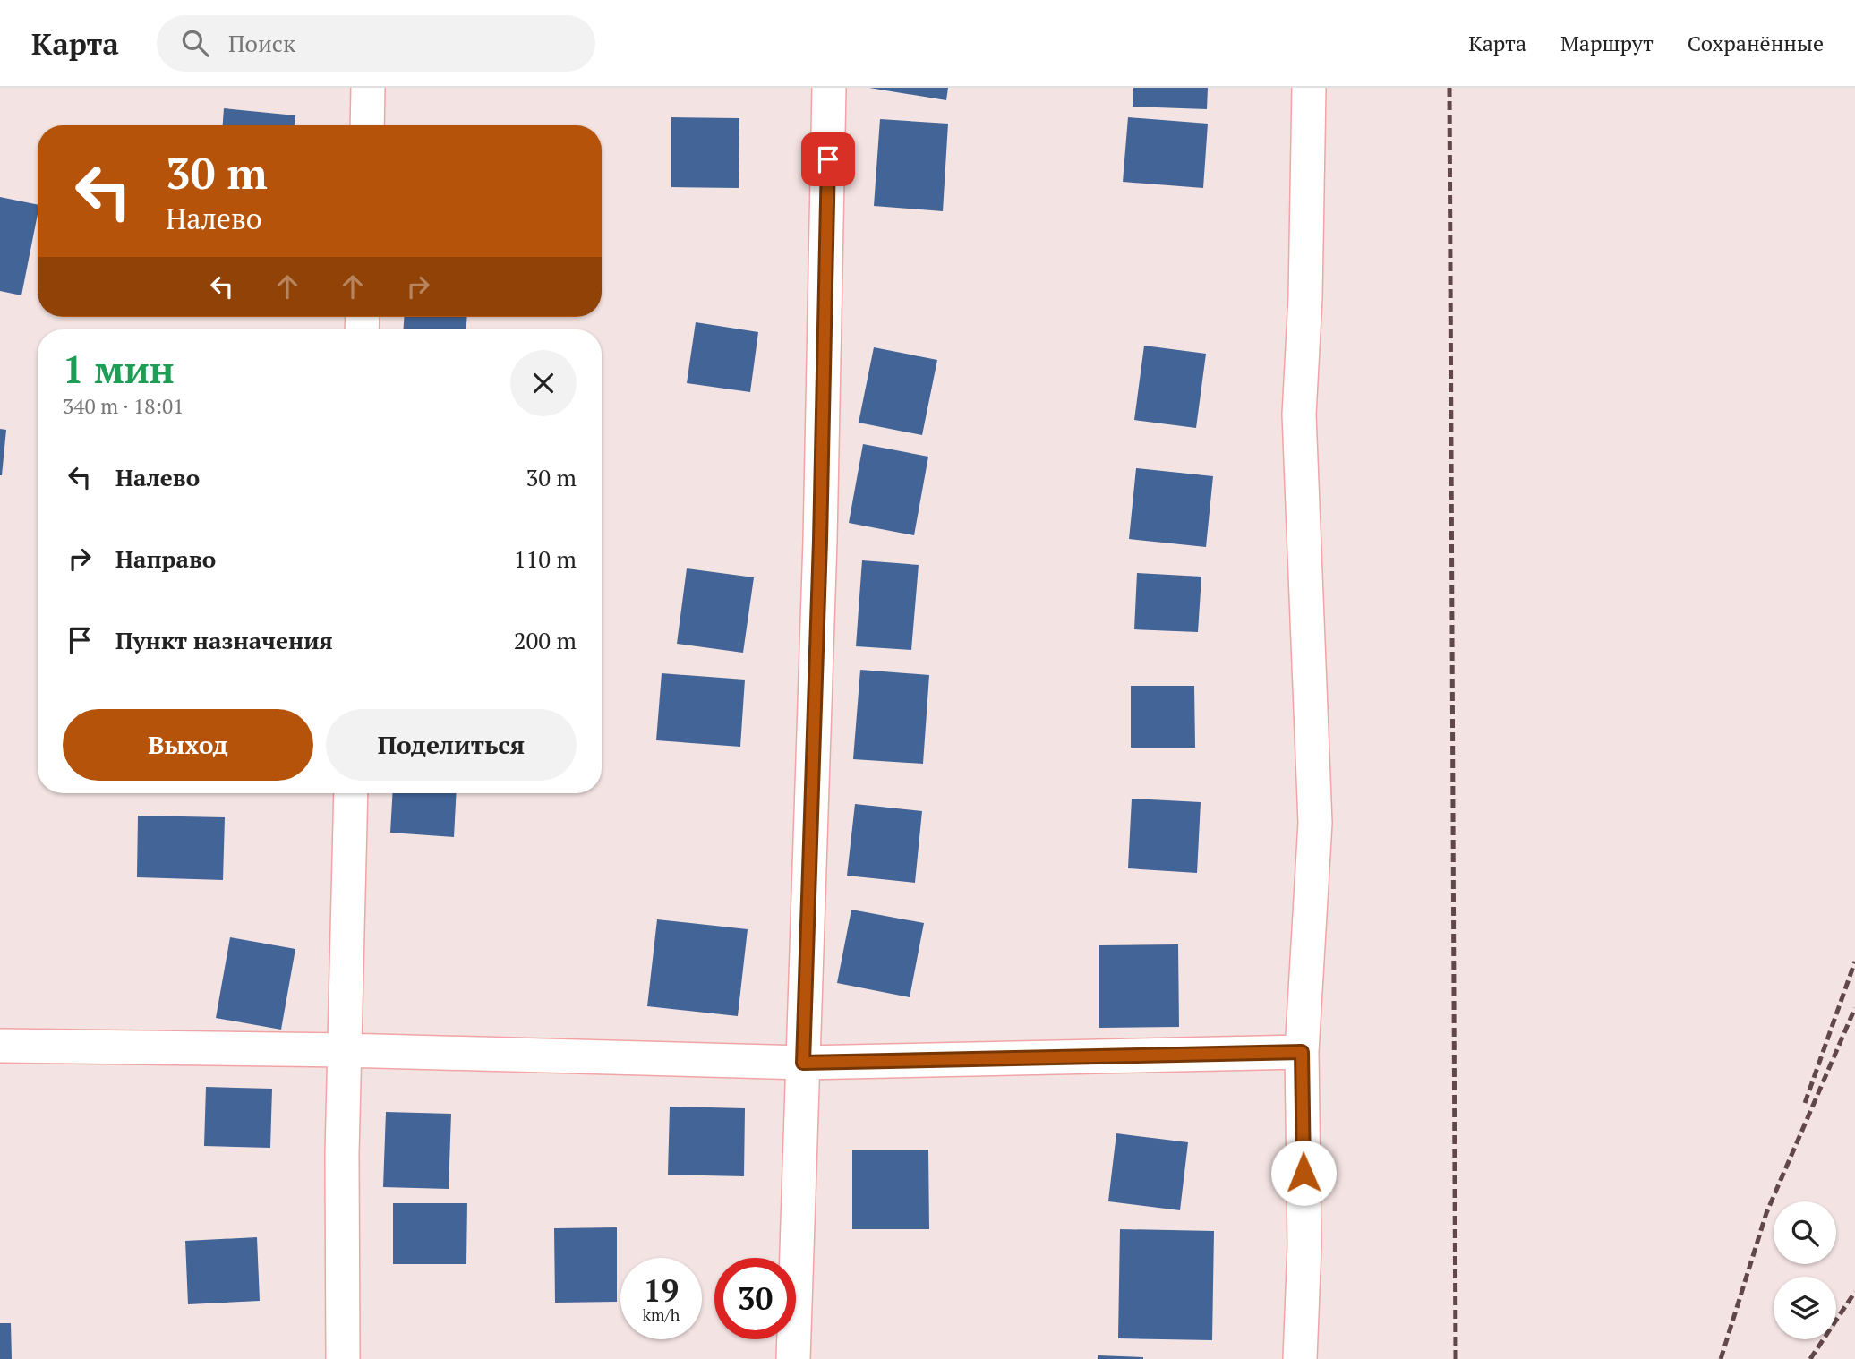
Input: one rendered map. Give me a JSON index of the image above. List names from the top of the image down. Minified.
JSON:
{"page":{"header":"Карта","search":"Поиск","nav":["Карта","Маршрут","Сохранённые"],"turn":["30 m","Налево"],"heading":["1 мин","340 m · 18:01"],"list":[{"name":"Налево","value":"30 m"},{"name":"Направо","value":"110 m"},{"name":"Пункт назначения","value":"200 m"}],"buttons":["Выход","Поделиться"],"speed":"19 km/h","limit":"30"}}
